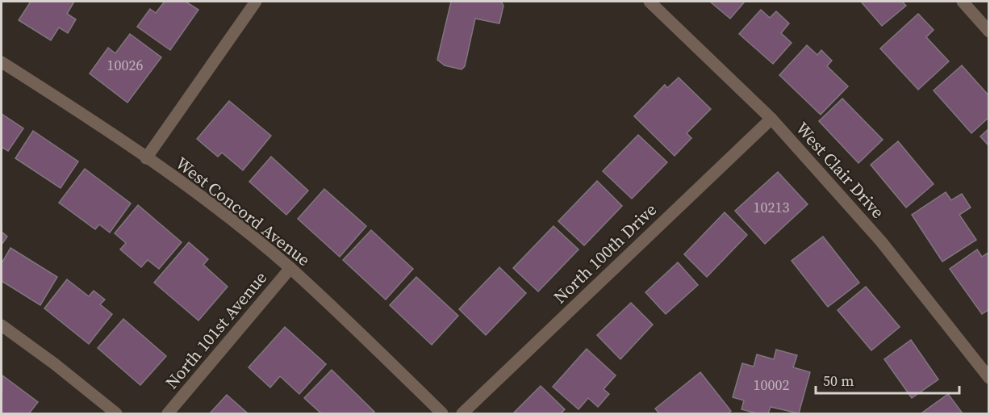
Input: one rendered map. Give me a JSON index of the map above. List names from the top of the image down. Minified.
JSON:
{"streets":{"street":["West Clair Drive","West Concord Avenue","North 100th Drive","North 101st Avenue"]},"crossings":[["West Clair Drive","North 100th Drive"],["West Concord Avenue","North 101st Avenue"]],"house_numbers":["10026","10213","10002"],"scale_bar":"50 m"}
